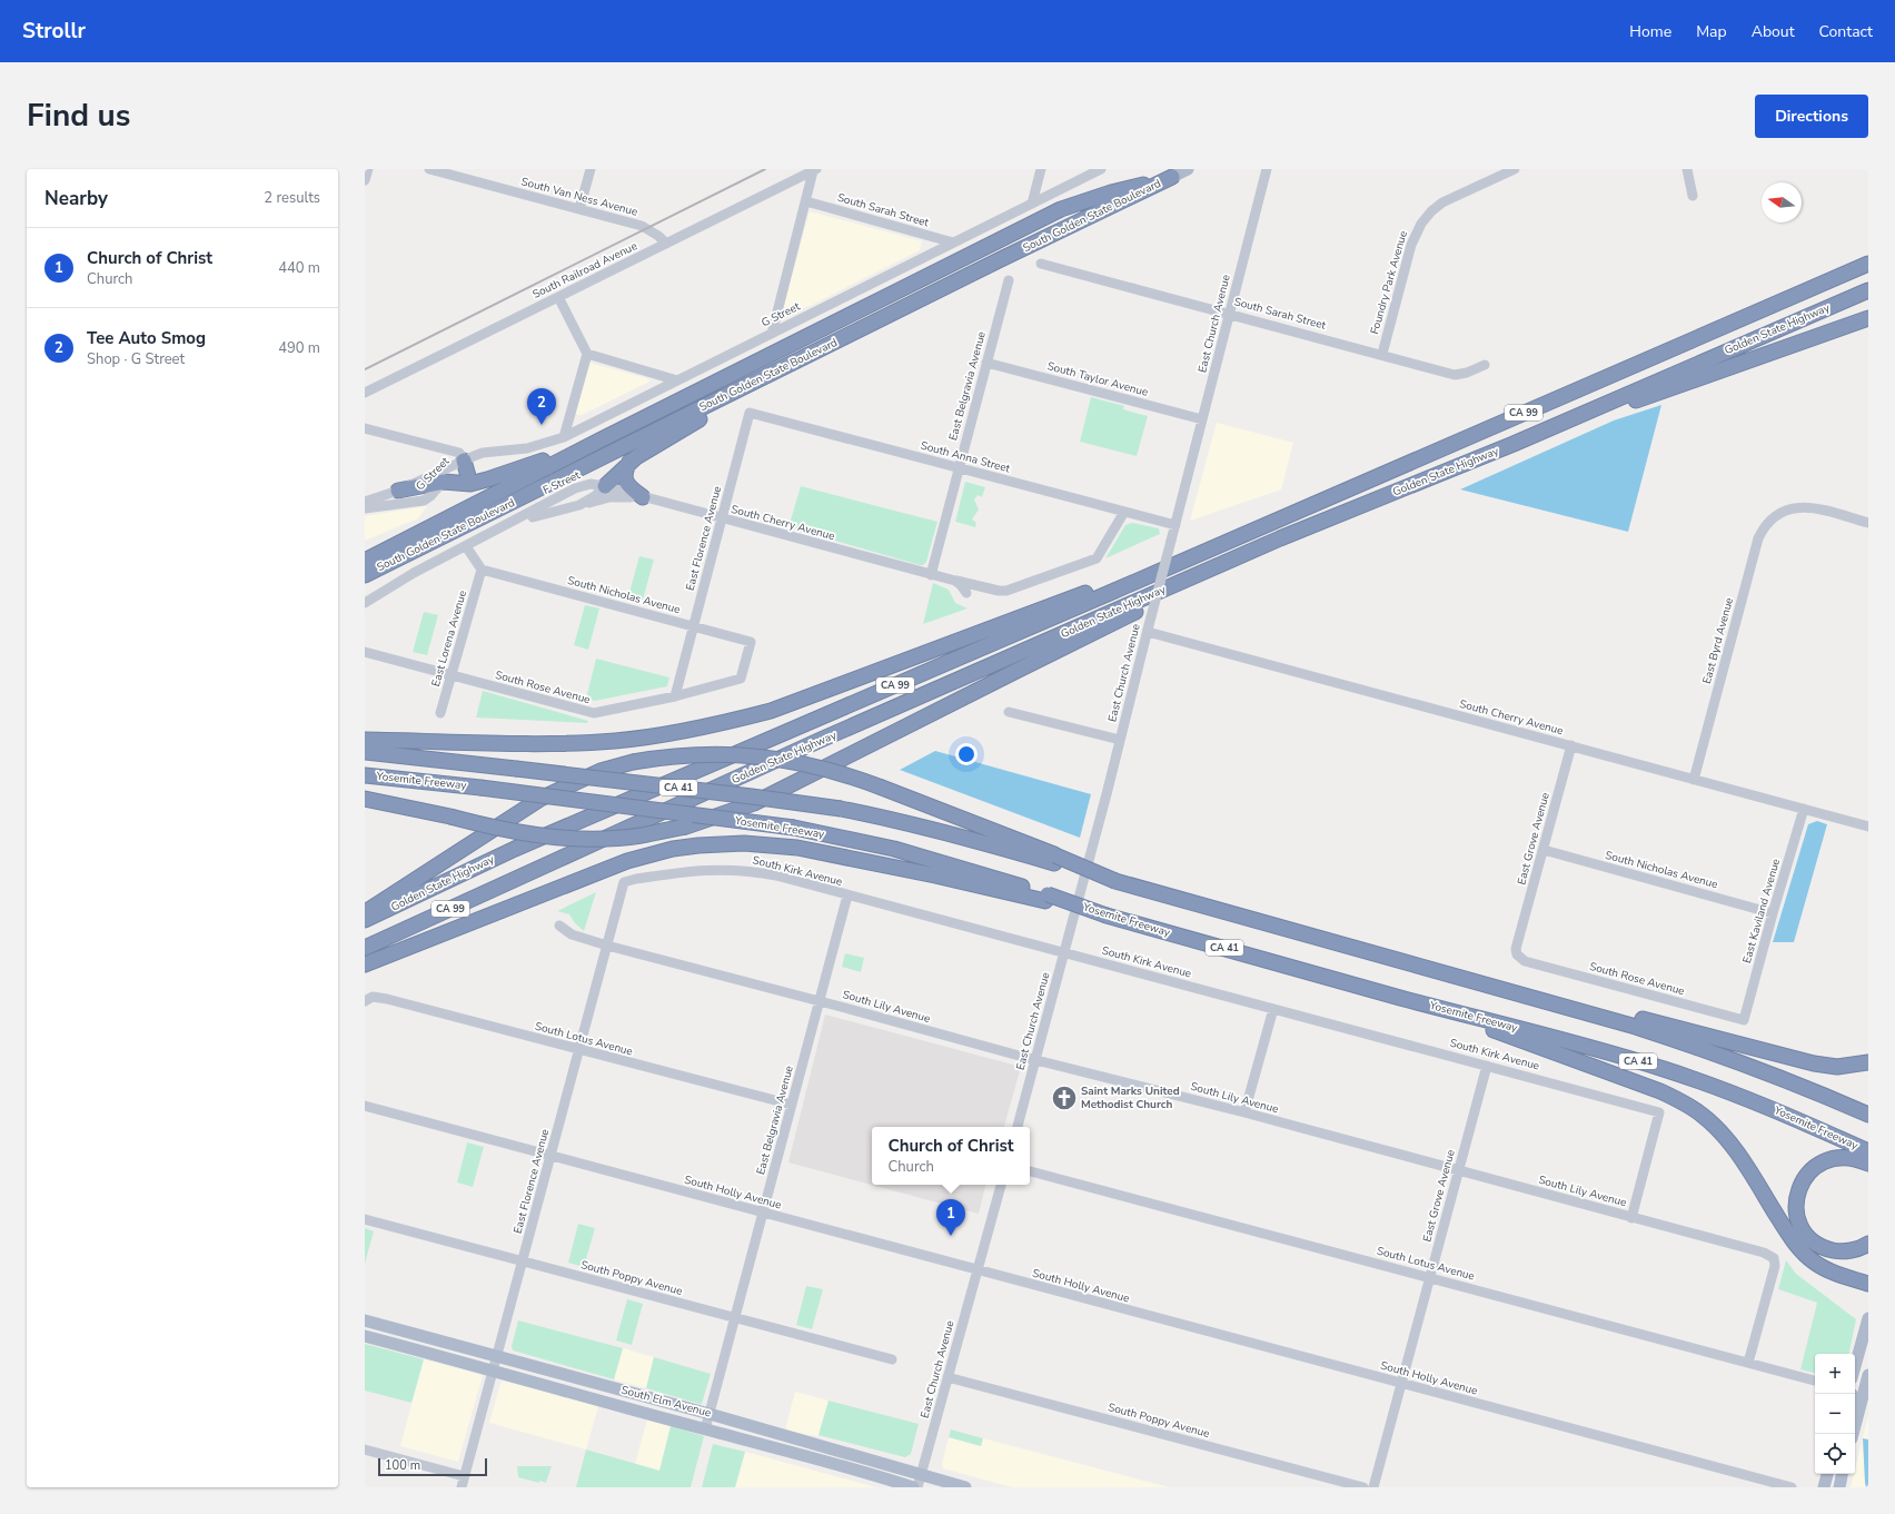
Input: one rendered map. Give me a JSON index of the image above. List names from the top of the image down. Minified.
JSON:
{"streets":{"highway":["South Golden State Boulevard","Golden State Highway","CA 99","Yosemite Freeway","CA 41"],"main road":["South Elm Avenue"],"street":["South Van Ness Avenue","South Sarah Street","South Railroad Avenue","Foundry Park Avenue","G Street","East Church Avenue","South Taylor Avenue","East Belgravia Avenue","South Anna Street","F Street","South Cherry Avenue","East Florence Avenue","South Nicholas Avenue","East Lorena Avenue","East Byrd Avenue","South Rose Avenue","East Grove Avenue","South Kirk Avenue","East Kaviland Avenue","South Lily Avenue","South Lotus Avenue","South Holly Avenue","South Poppy Avenue"]},"crossings":[["South Van Ness Avenue","South Railroad Avenue"],["South Sarah Street","Foundry Park Avenue"],["South Sarah Street","G Street"],["South Sarah Street","East Church Avenue"],["East Church Avenue","South Taylor Avenue"],["East Church Avenue","South Anna Street"],["East Church Avenue","South Cherry Avenue"],["East Church Avenue","South Kirk Avenue"],["East Church Avenue","South Lily Avenue"],["East Church Avenue","South Holly Avenue"],["East Church Avenue","South Poppy Avenue"],["East Church Avenue","South Elm Avenue"],["South Taylor Avenue","East Belgravia Avenue"],["East Belgravia Avenue","South Anna Street"],["East Belgravia Avenue","South Cherry Avenue"],["East Belgravia Avenue","South Kirk Avenue"],["East Belgravia Avenue","South Lily Avenue"],["East Belgravia Avenue","South Lotus Avenue"],["East Belgravia Avenue","South Holly Avenue"],["East Belgravia Avenue","South Poppy Avenue"],["East Belgravia Avenue","South Elm Avenue"],["South Anna Street","South Cherry Avenue"],["South Anna Street","East Florence Avenue"],["F Street","South Cherry Avenue"],["South Cherry Avenue","East Florence Avenue"],["South Cherry Avenue","East Byrd Avenue"],["South Cherry Avenue","East Grove Avenue"],["South Cherry Avenue","East Kaviland Avenue"],["East Florence Avenue","South Nicholas Avenue"],["East Florence Avenue","South Rose Avenue"],["East Florence Avenue","South Kirk Avenue"],["East Florence Avenue","South Lily Avenue"],["East Florence Avenue","South Lotus Avenue"],["East Florence Avenue","South Holly Avenue"],["East Florence Avenue","South Poppy Avenue"],["East Florence Avenue","South Elm Avenue"],["South Nicholas Avenue","East Lorena Avenue"],["South Nicholas Avenue","South Rose Avenue"],["South Nicholas Avenue","East Grove Avenue"],["South Nicholas Avenue","East Kaviland Avenue"],["East Lorena Avenue","South Rose Avenue"],["South Rose Avenue","East Grove Avenue"],["South Rose Avenue","East Kaviland Avenue"],["East Grove Avenue","South Kirk Avenue"],["East Grove Avenue","South Lily Avenue"],["East Grove Avenue","South Lotus Avenue"],["East Grove Avenue","South Holly Avenue"],["South Kirk Avenue","South Lily Avenue"],["South Lily Avenue","South Lotus Avenue"]],"places":{"church":["Saint Marks United Methodist Church"]},"scale_bar":"100 m","north":"left","page":{"header":"Strollr","nav":["Home","Map","About","Contact"],"title":"Find us","buttons":"Directions","heading":["Nearby","2 results"],"list":[{"mark":"1","name":"Church of Christ","note":"Church","value":"440 m"},{"mark":"2","name":"Tee Auto Smog","note":"Shop · G Street","value":"490 m"}],"pins":["2","1"],"popup":["Church of Christ","Church"],"map_buttons":["+","−"],"scale":"100 m"}}
